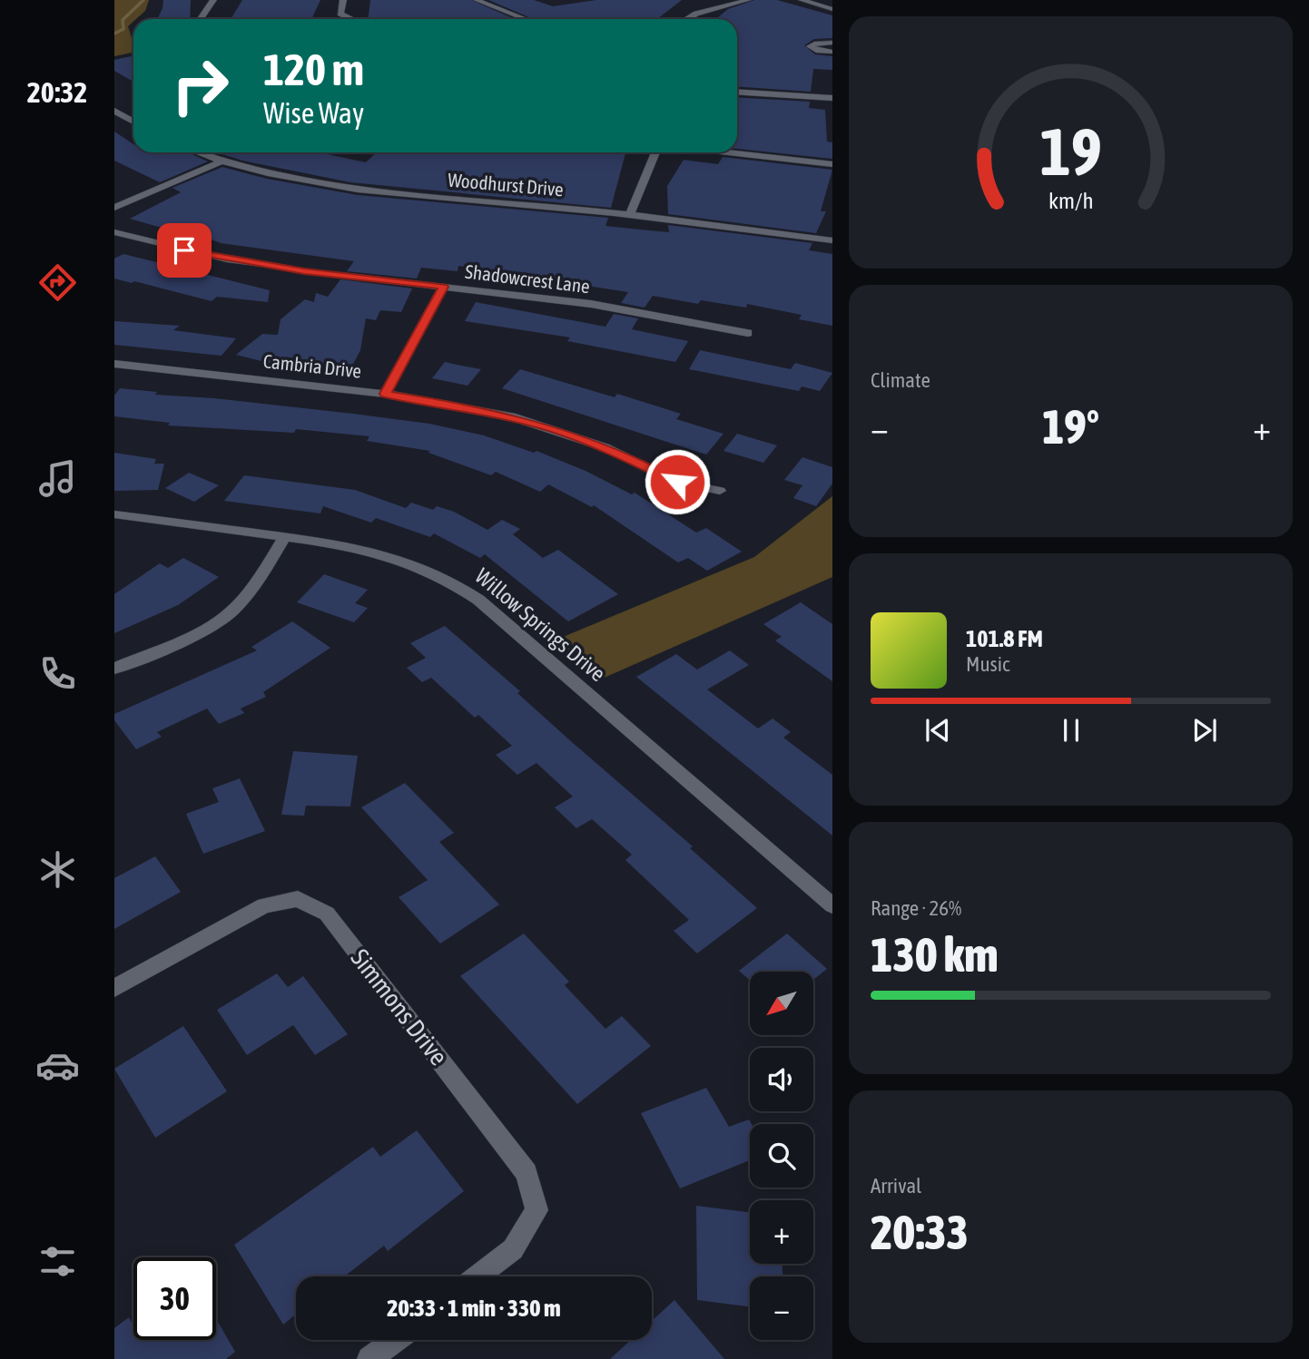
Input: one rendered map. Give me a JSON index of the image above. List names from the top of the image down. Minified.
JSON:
{"streets":{"street":["Woodhurst Drive","Shadowcrest Lane","Cambria Drive","Willow Springs Drive","Simmons Drive"]},"north":"bottom left","page":{"tabs":"20:32","turn":["120 m","Wise Way"],"tile":["Climate",["Range · 26%","130 km"],["Arrival","20:33"]],"heat":["−","19°","+"],"song":["101.8 FM","Music"],"map_buttons":["+","−"],"limit":"30","trip":"20:33 · 1 min · 330 m","gauge":["19","km/h"]}}
